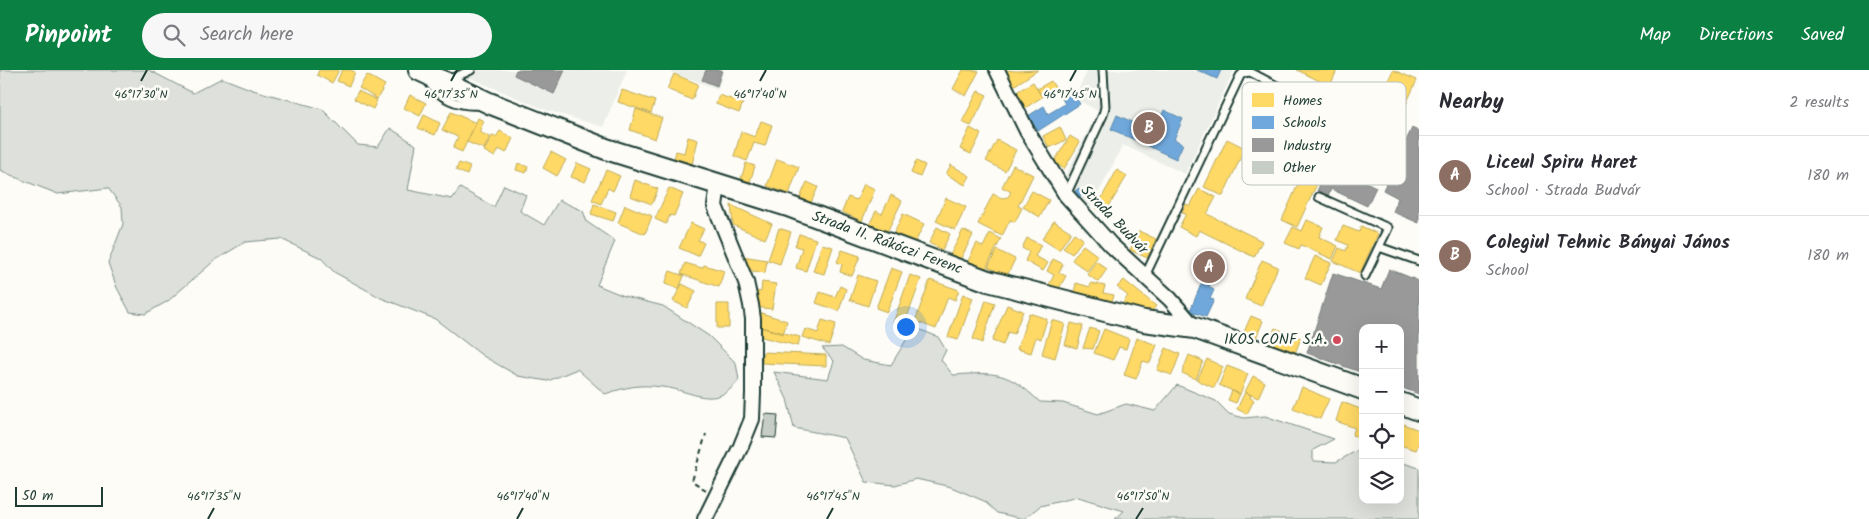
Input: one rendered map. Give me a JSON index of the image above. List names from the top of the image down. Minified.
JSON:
{"streets":{"main road":["Strada II. Rákóczi Ferenc"],"street":["Strada Budvár"]},"crossings":[["Strada Budvár","Strada II. Rákóczi Ferenc"]],"places":["IKOS CONF S.A."],"legend":["Homes","Schools","Industry","Other"],"scale_bar":"50 m","page":{"header":"Pinpoint","search":"Search here","nav":["Map","Directions","Saved"],"heading":["Nearby","2 results"],"pins":["B","A"],"list":[{"mark":"A","name":"Liceul Spiru Haret","note":"School · Strada Budvár","value":"180 m"},{"mark":"B","name":"Colegiul Tehnic Bányai János","note":"School","value":"180 m"}],"map_buttons":["+","−"],"scale":"50 m"},"coordinates":["46°17'30\"N","46°17'35\"N","46°17'40\"N","46°17'45\"N","46°17'50\"N"]}
